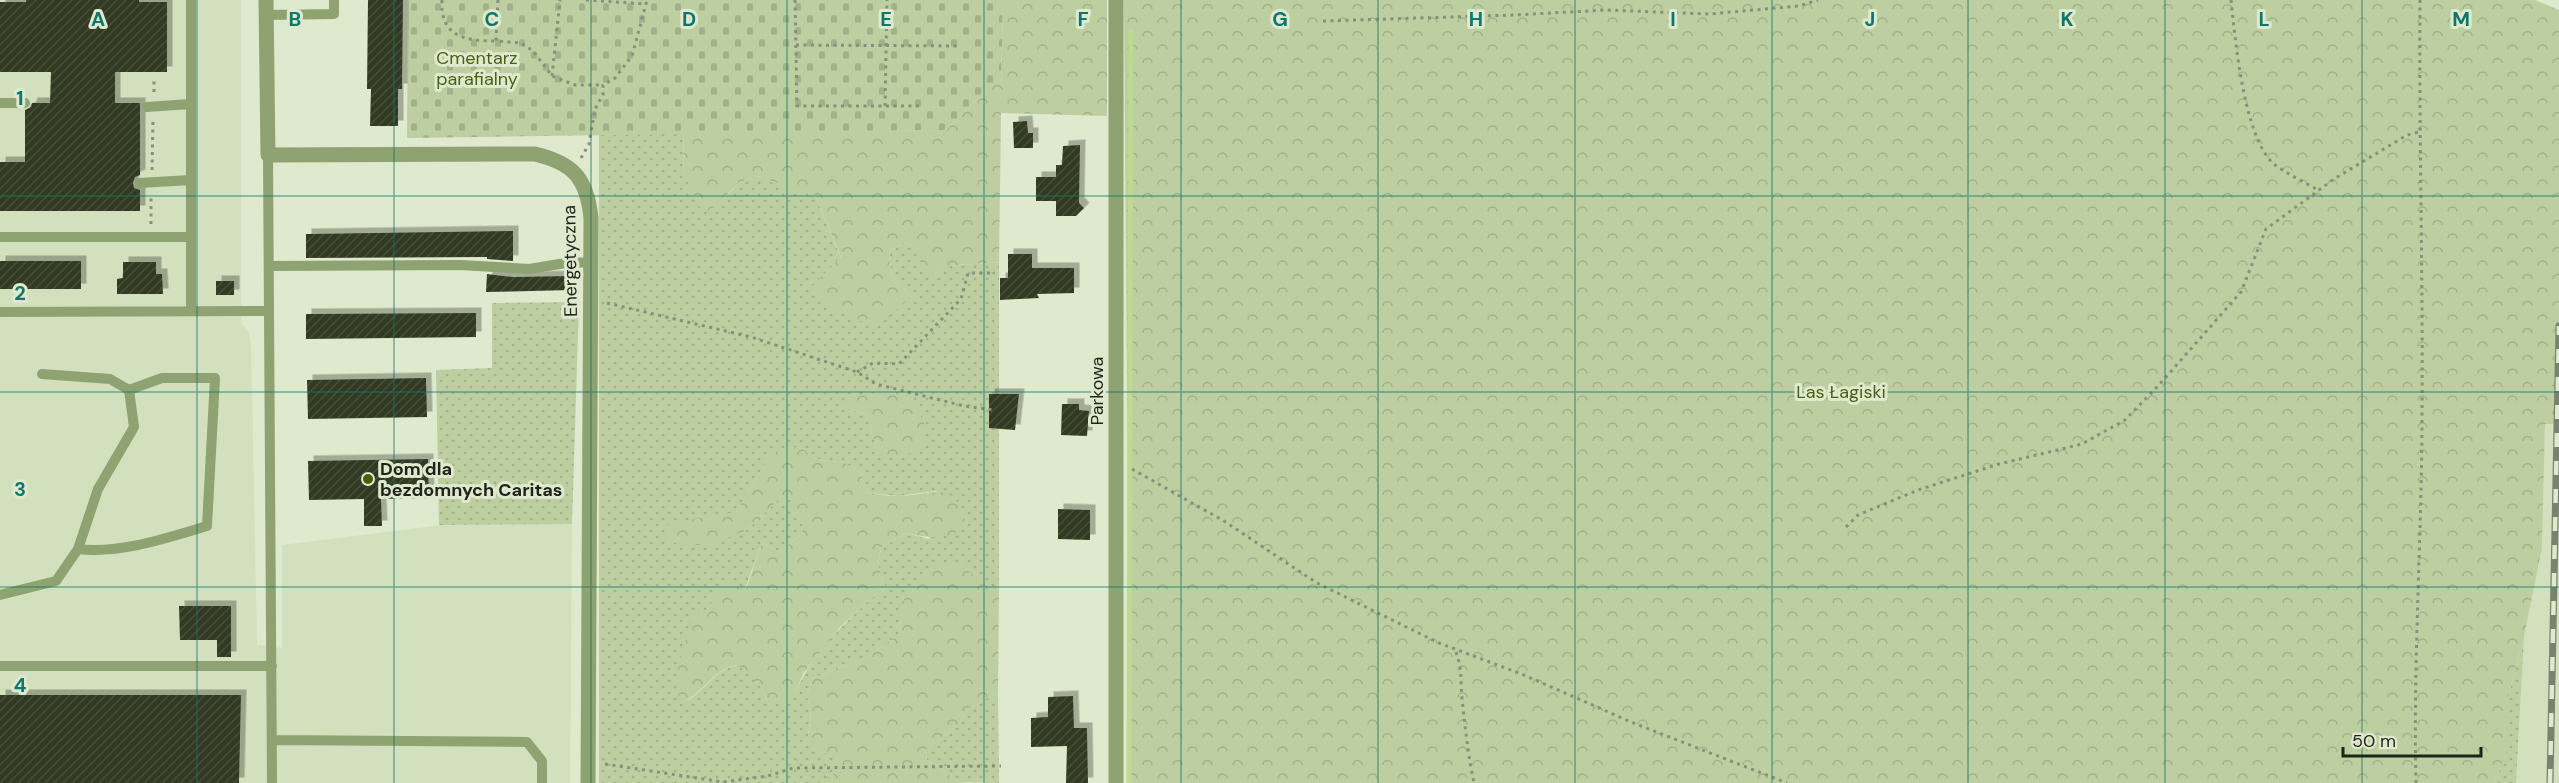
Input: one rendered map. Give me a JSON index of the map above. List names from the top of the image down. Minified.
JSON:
{"streets":{"street":["Energetyczna","Parkowa"]},"parks":["Cmentarz parafialny","Las Łagiski"],"places":["Dom dla bezdomnych Caritas"],"scale_bar":"50 m","grid":{"columns":["A","B","C","D","E","F","G","H","I","J","K","L","M"],"rows":["1","2","3","4"]}}
